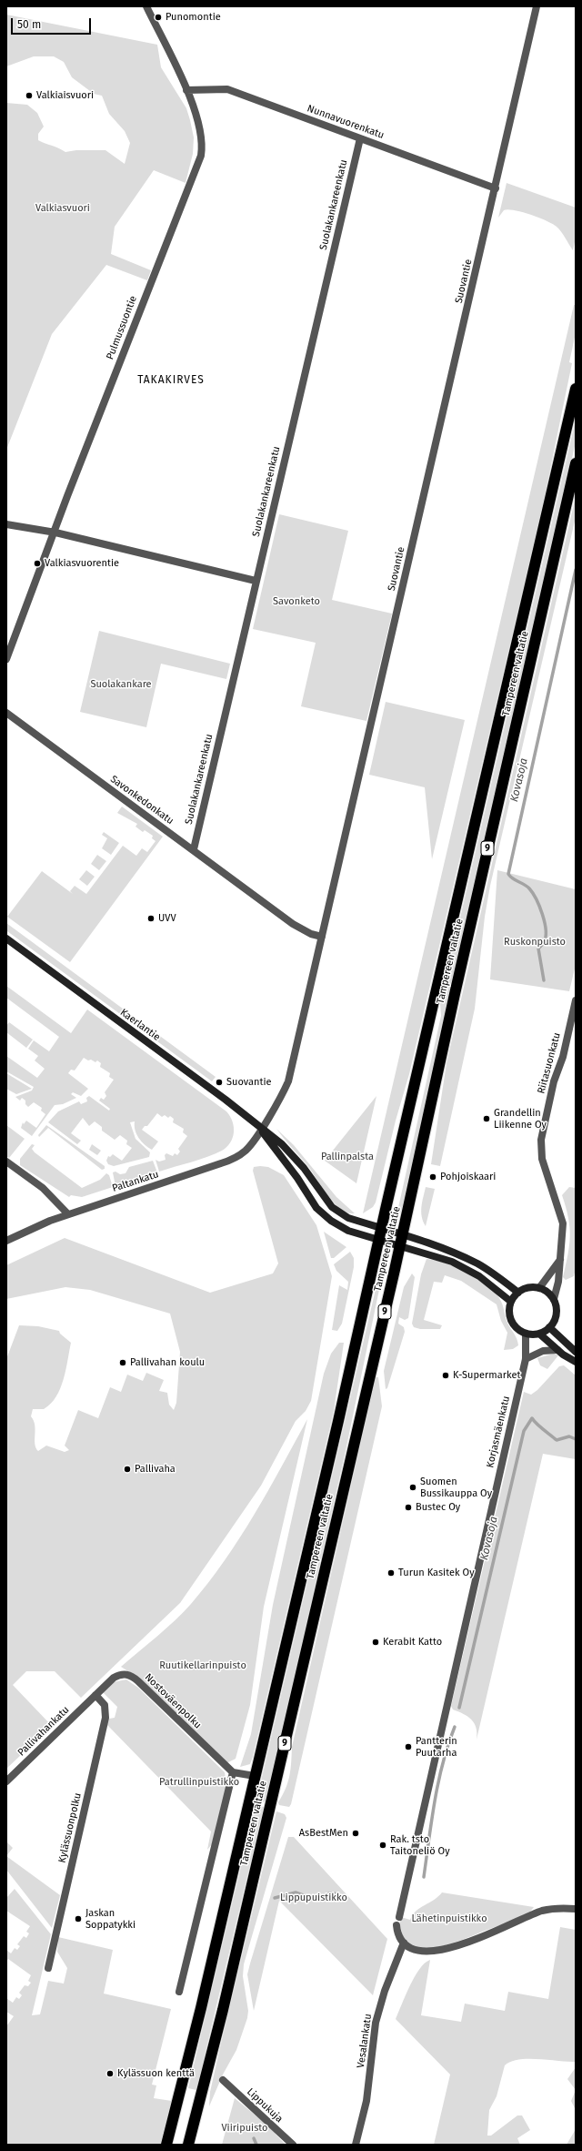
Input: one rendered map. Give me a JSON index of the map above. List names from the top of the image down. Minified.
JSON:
{"streets":{"highway":["Tampereen valtatie","9"],"street":["Nunnavuorenkatu","Suolakankareenkatu","Suovantie","Pulmussuontie","Savonkedonkatu","Kaerlantie","Riitasuonkatu","Paltankatu","Korjasmäenkatu","Nostoväenpolku","Pallivahankatu","Kylässuonpolku","Vesalankatu","Lippukuja"]},"crossings":[["Nunnavuorenkatu","Suolakankareenkatu"],["Nunnavuorenkatu","Suovantie"],["Nunnavuorenkatu","Pulmussuontie"],["Suolakankareenkatu","Savonkedonkatu"],["Suovantie","Savonkedonkatu"],["Suovantie","Kaerlantie"],["Suovantie","Paltankatu"],["Tampereen valtatie","Kaerlantie"],["Tampereen valtatie","Nostoväenpolku"],["Kaerlantie","Paltankatu"],["Riitasuonkatu","Korjasmäenkatu"],["Nostoväenpolku","Pallivahankatu"],["Nostoväenpolku","Kylässuonpolku"],["Pallivahankatu","Kylässuonpolku"]],"districts":["TAKAKIRVES"],"water":["Kovasoja"],"parks":["Valkiasvuori","Savonketo","Suolakankare","Ruskonpuisto","Pallinpalsta","Ruutikellarinpuisto","Patrullinpuistikko","Lippupuistikko","Lähetinpuistikko","Viiripuisto"],"places":["Punomontie","Valkiaisvuori","Valkiasvuorentie","UVV","Suovantie","Grandellin Liikenne Oy","Pohjoiskaari","Pallivahan koulu","K-Supermarket","Pallivaha","Suomen Bussikauppa Oy","Bustec Oy","Turun Kasitek Oy","Kerabit Katto","Pantterin Puutarha","AsBestMen","Rak. tsto Taitoneliö Oy","Jaskan Soppatykki","Kylässuon kenttä"],"scale_bar":"50 m"}
